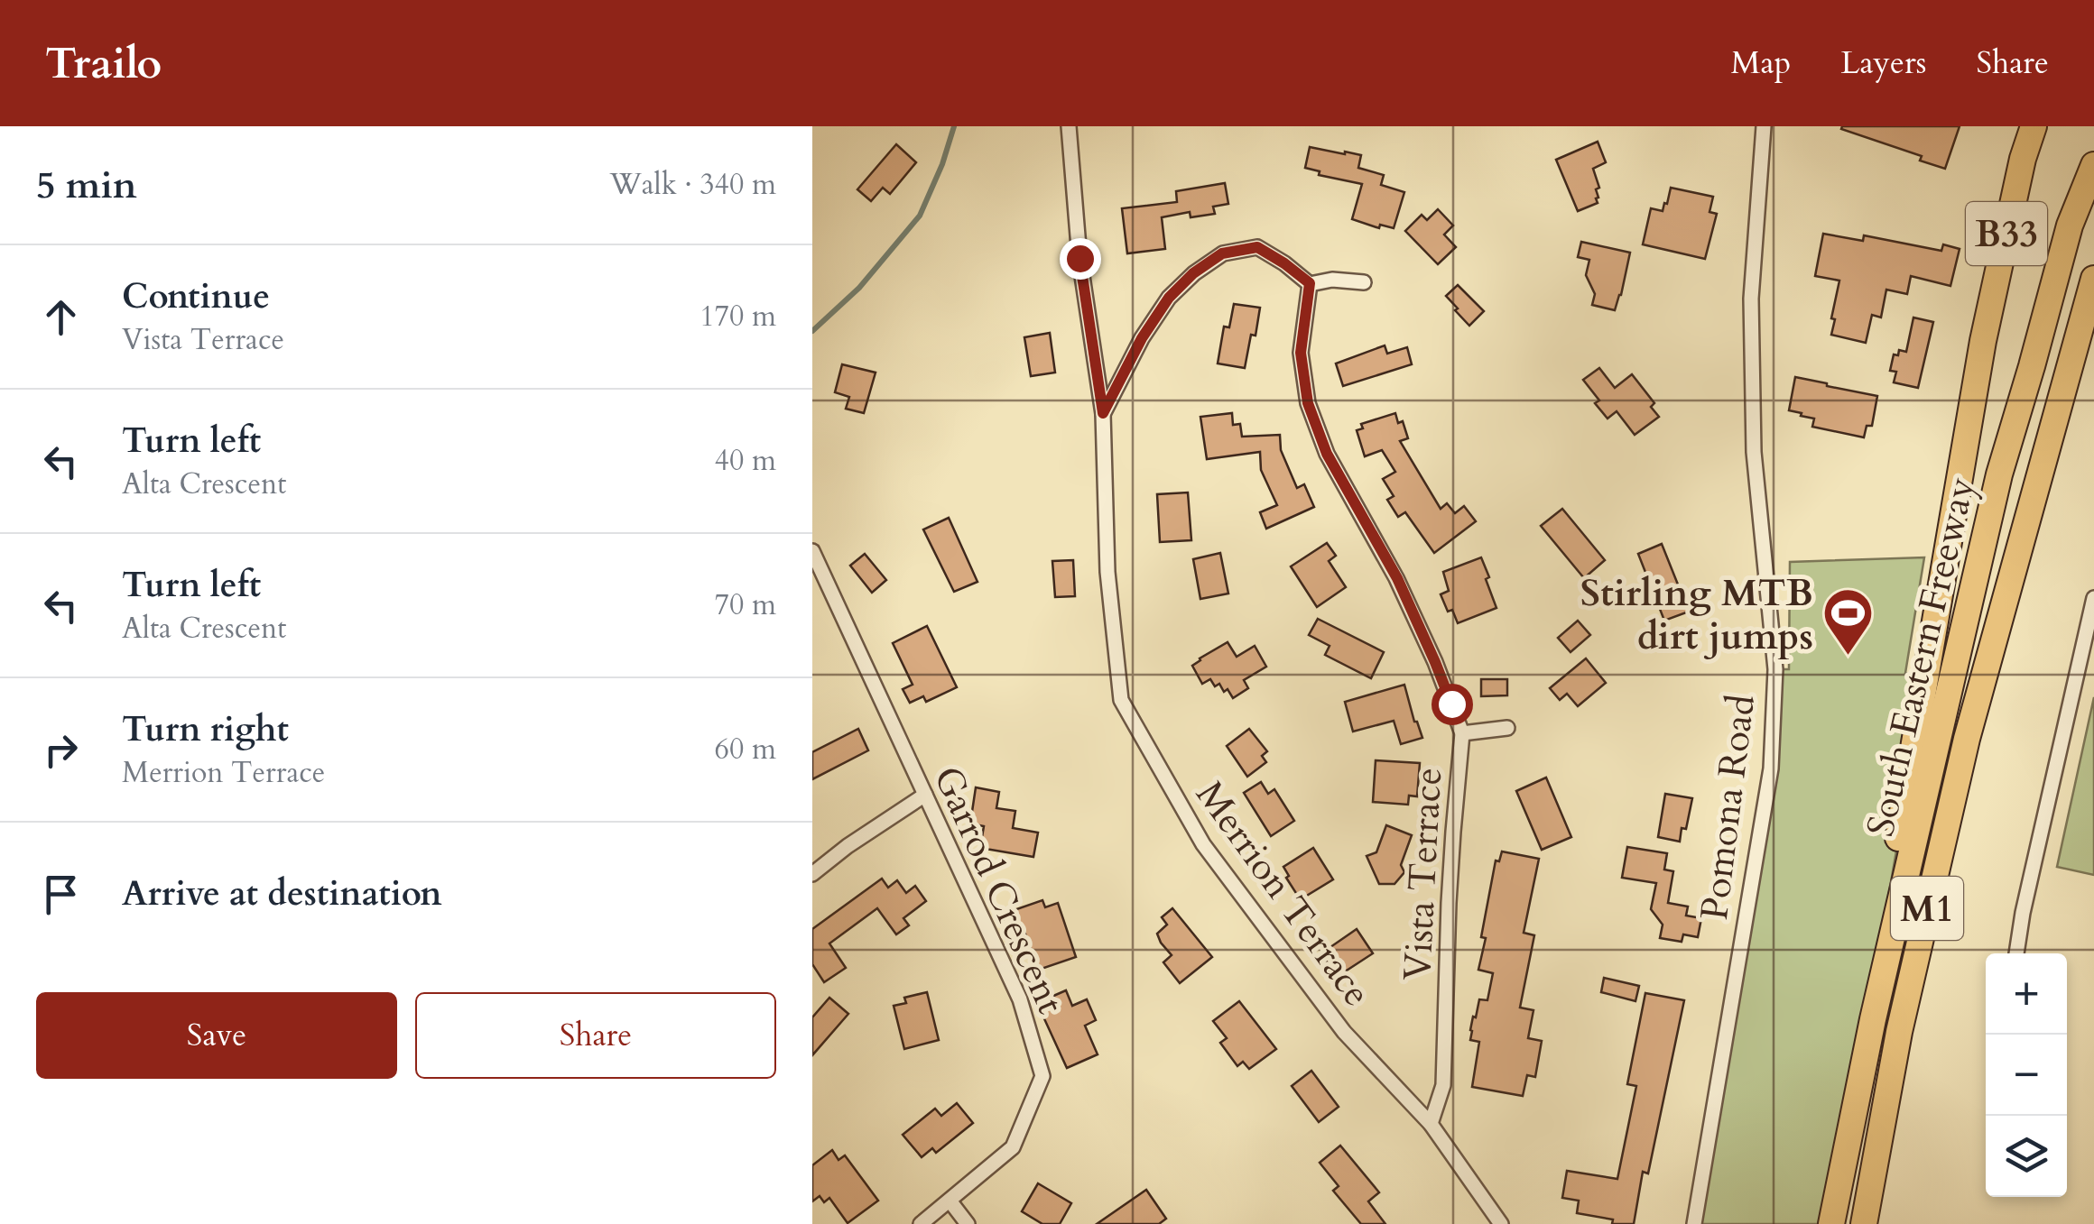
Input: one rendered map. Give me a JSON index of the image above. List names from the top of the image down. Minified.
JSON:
{"streets":{"highway":["B33","South Eastern Freeway","M1"],"street":["Pomona Road","Vista Terrace","Garrod Crescent","Merrion Terrace"]},"crossings":[["B33","South Eastern Freeway"],["Vista Terrace","Merrion Terrace"]],"places":{"sports":["Stirling MTB dirt jumps"]},"page":{"header":"Trailo","nav":["Map","Layers","Share"],"heading":["5 min","Walk · 340 m"],"list":[["Continue","Vista Terrace","170 m"],["Turn left","Alta Crescent","40 m"],["Turn left","Alta Crescent","70 m"],["Turn right","Merrion Terrace","60 m"],"Arrive at destination"],"map_buttons":["+","−"],"buttons":["Save","Share"]}}
